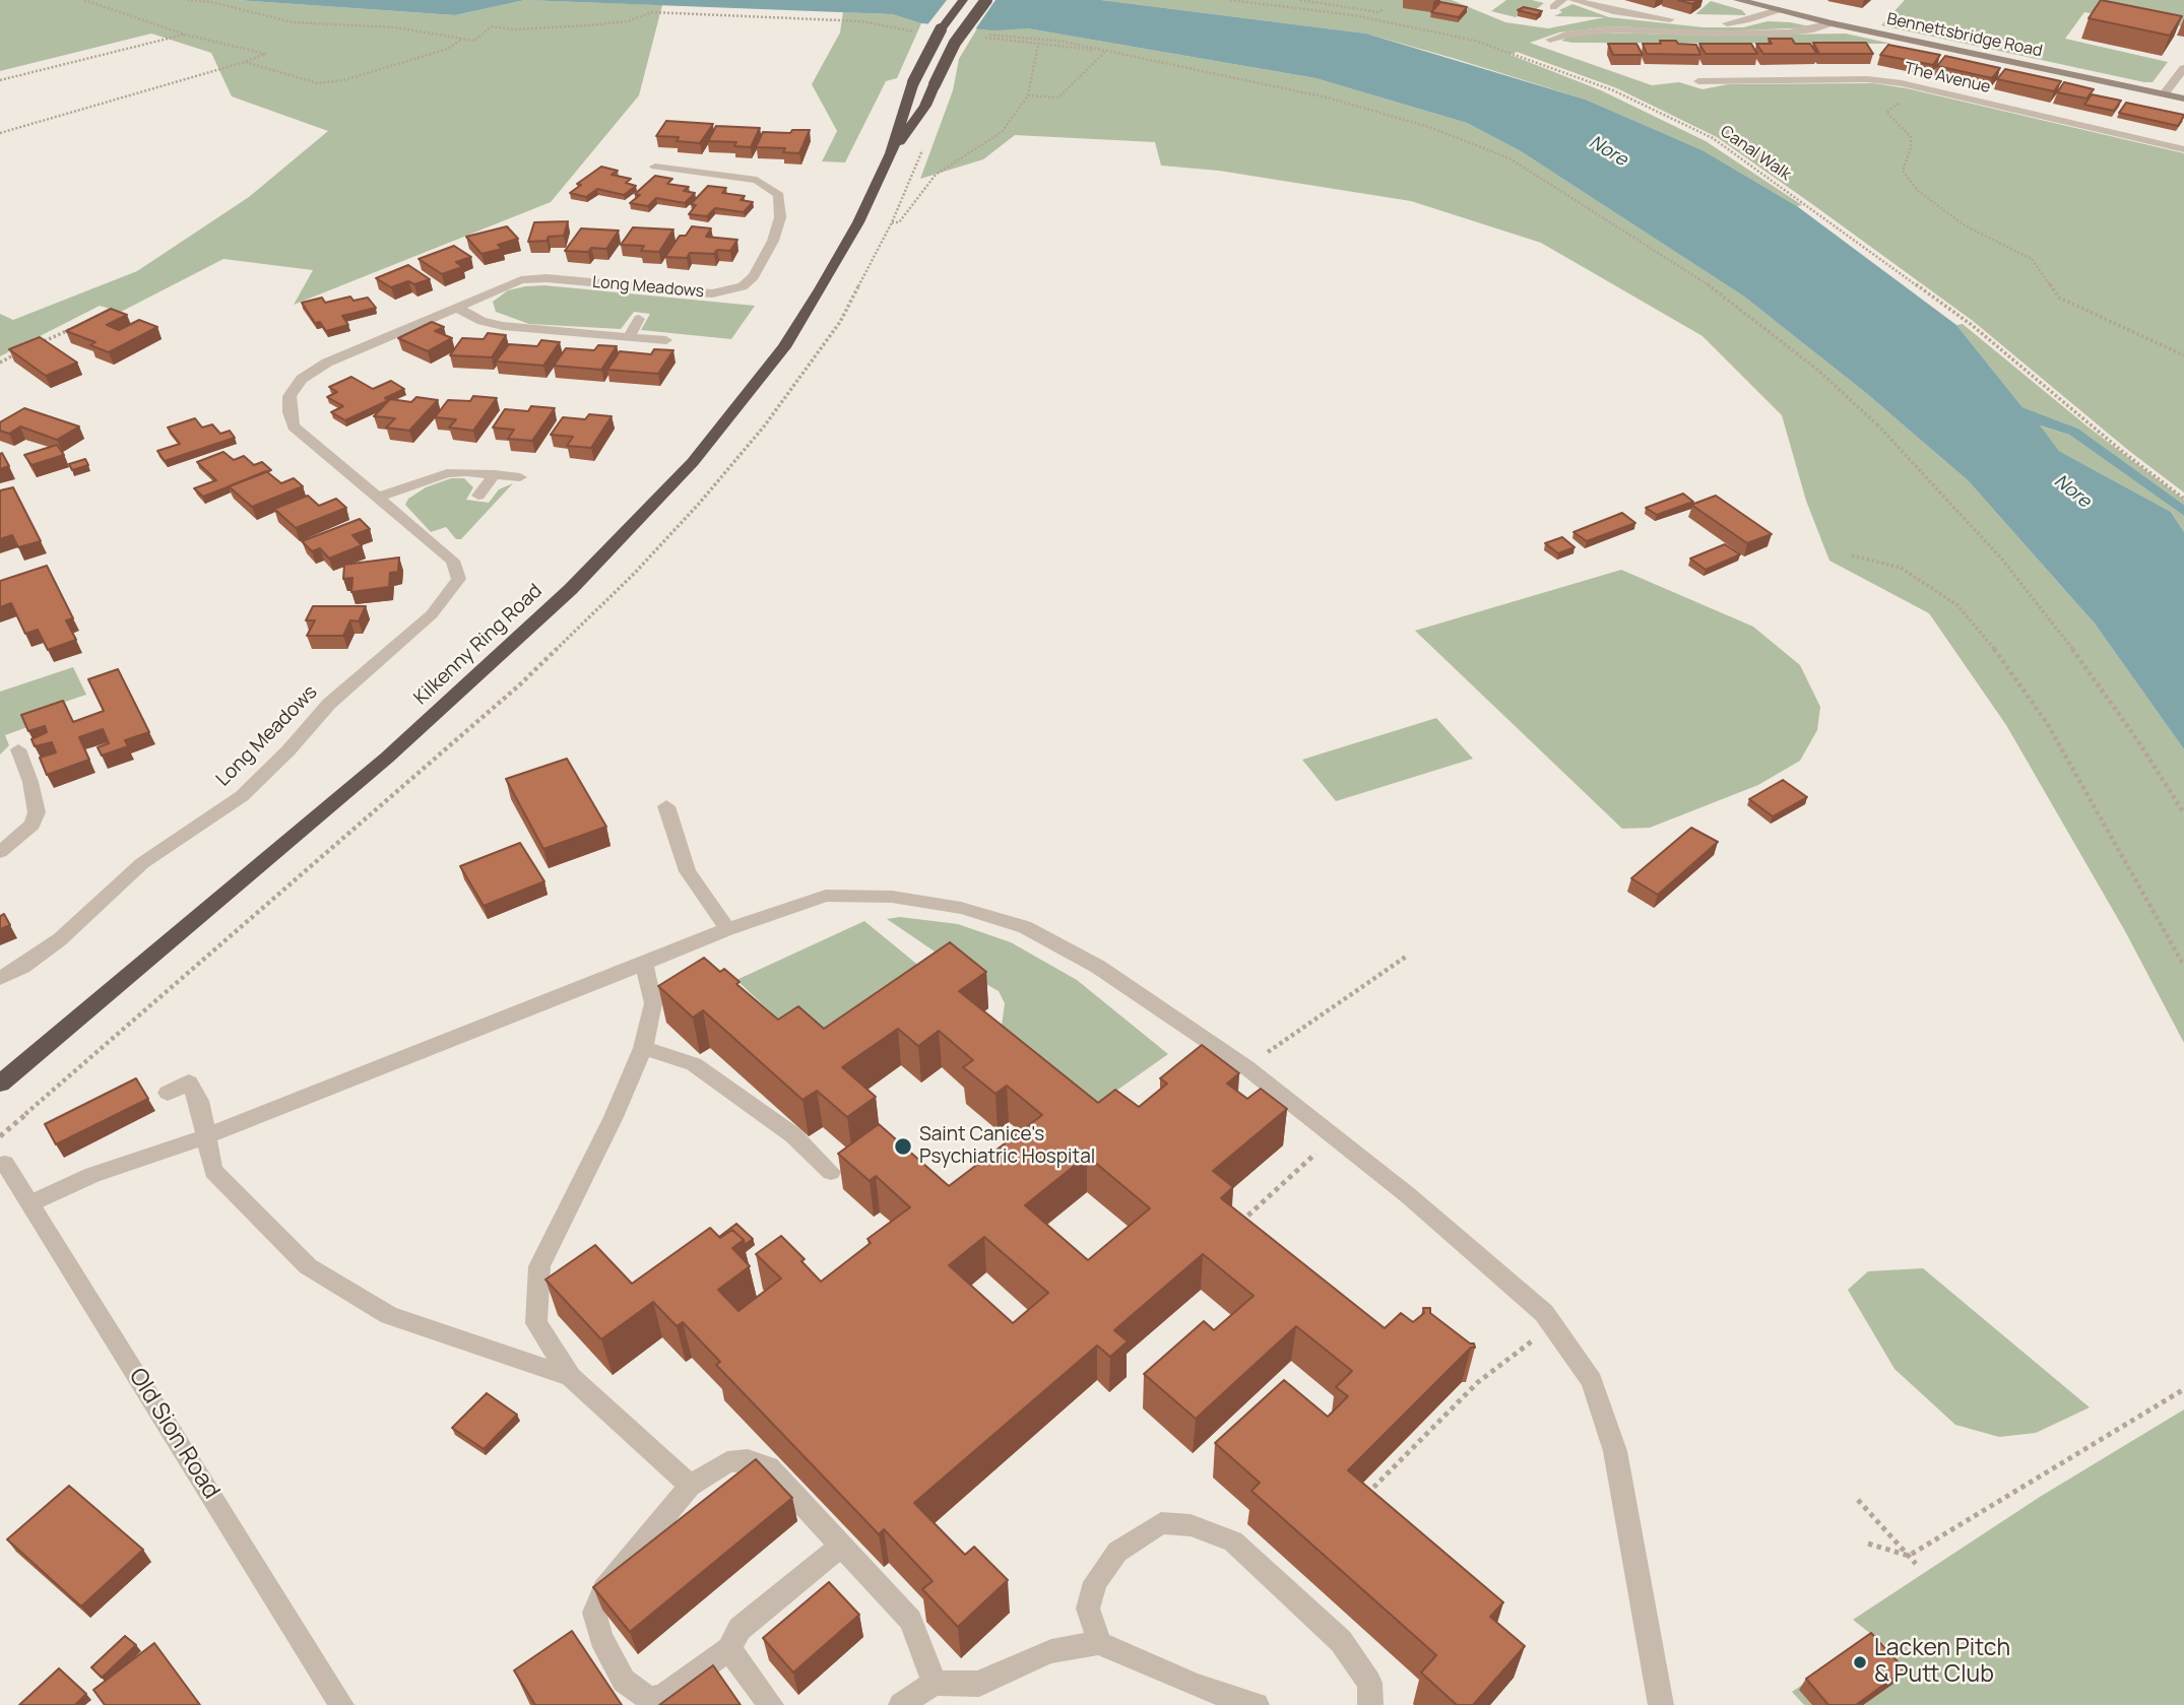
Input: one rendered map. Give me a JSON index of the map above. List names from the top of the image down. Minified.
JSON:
{"streets":{"highway":["Kilkenny Ring Road"],"main road":["Bennettsbridge Road"],"street":["The Avenue","Long Meadows","Old Sion Road"],"path":["Canal Walk"]},"water":["Nore"],"places":["Saint Canice's Psychiatric Hospital","Lacken Pitch & Putt Club"]}
